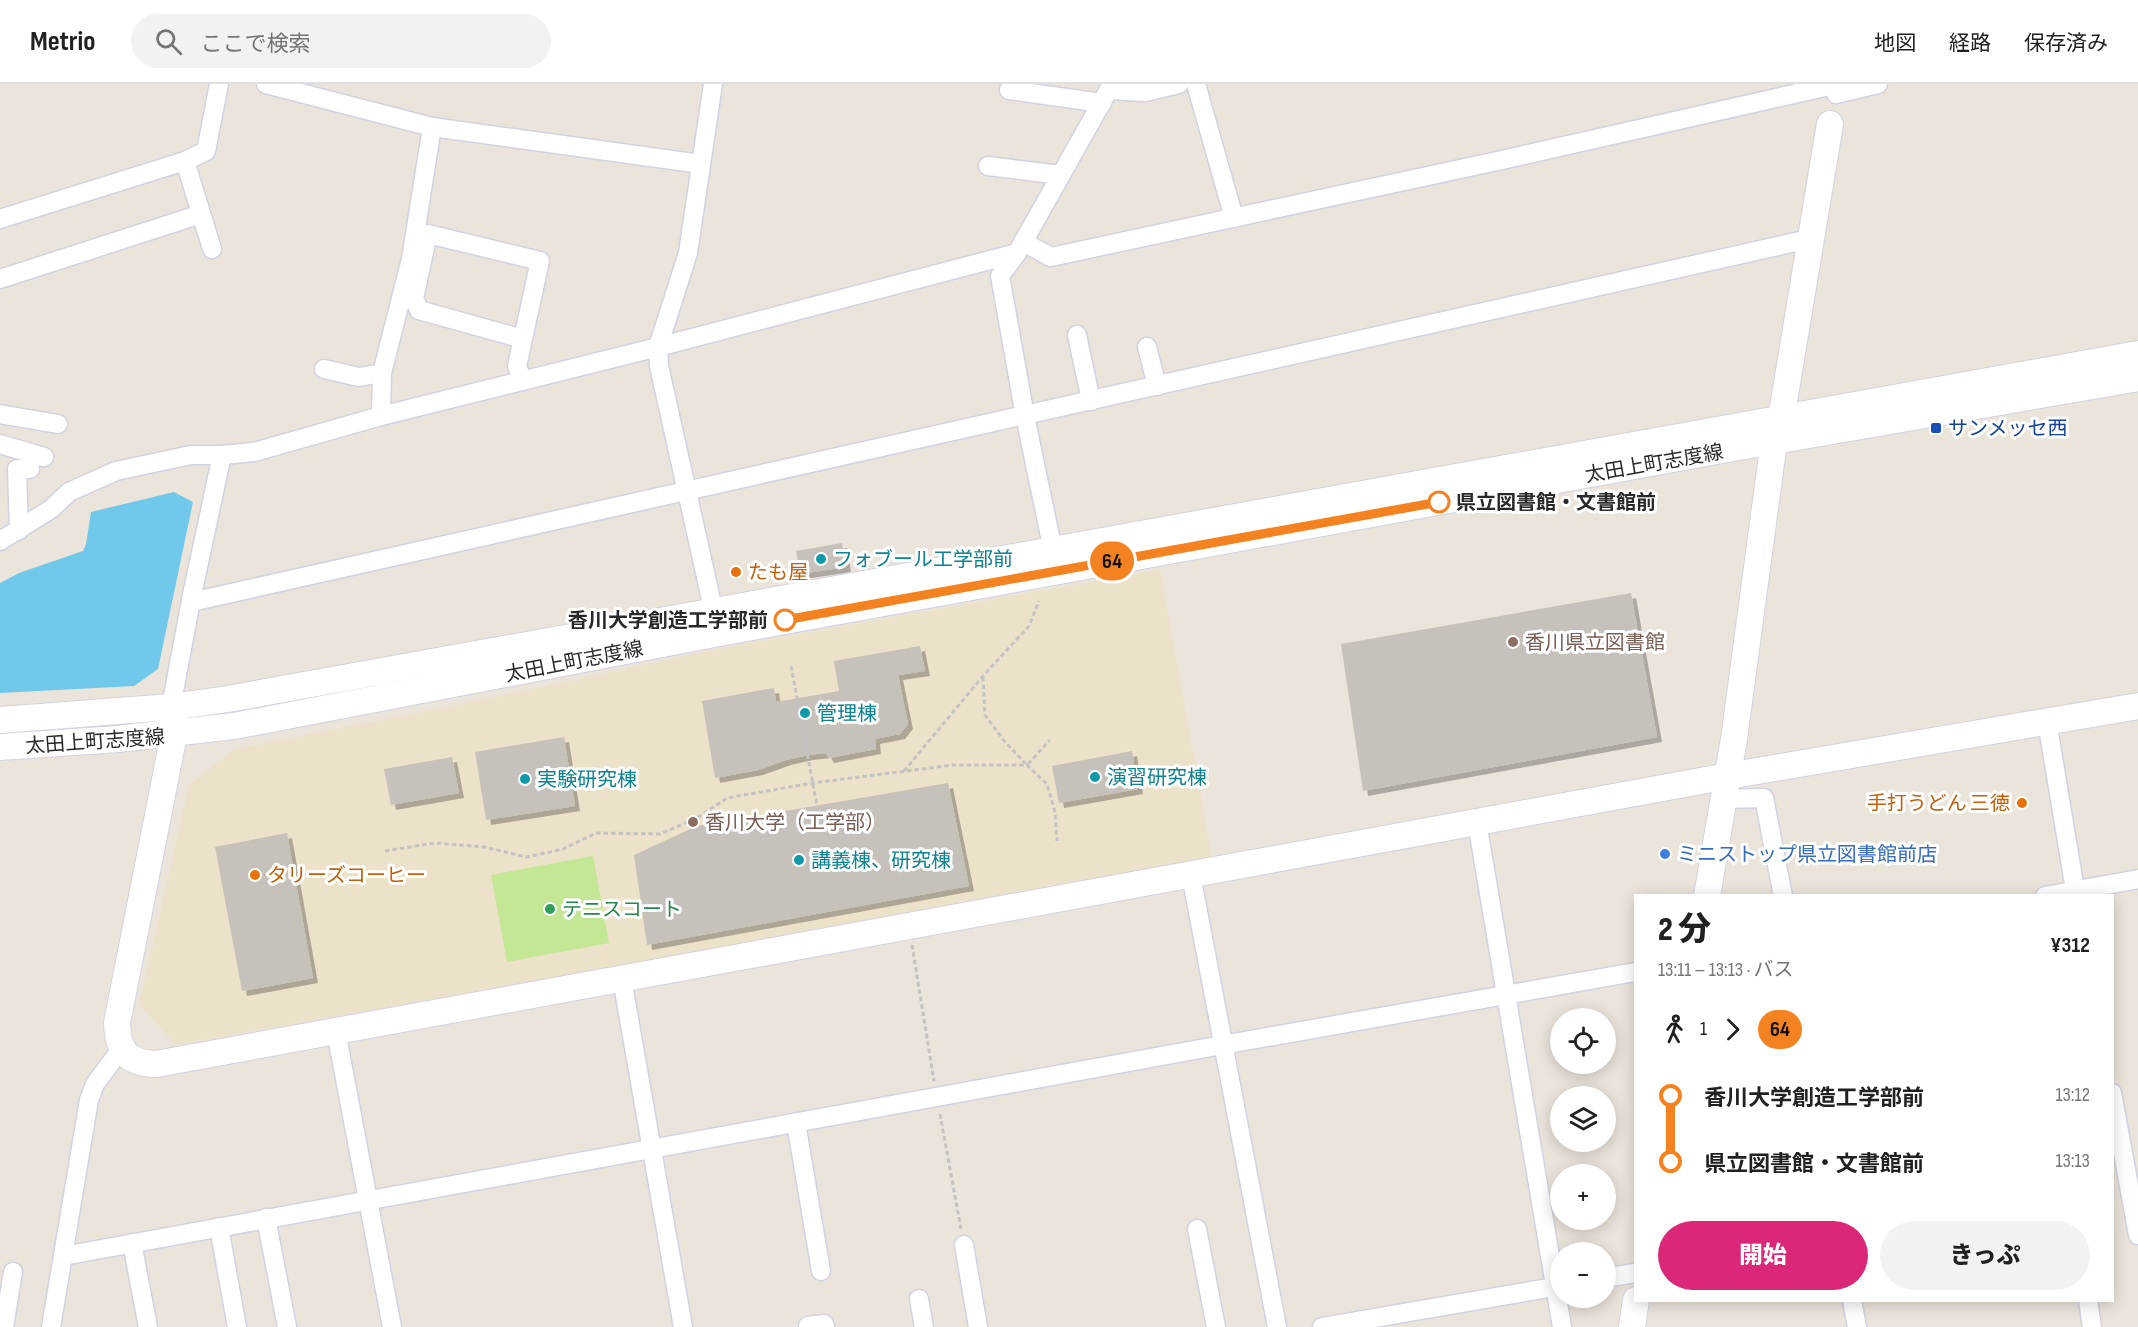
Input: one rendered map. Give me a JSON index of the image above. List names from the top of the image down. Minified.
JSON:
{"streets":{"main road":["太田上町志度線"]},"places":{"transit":["サンメッセ西"],"other":["県立図書館・文書館前","フォブール工学部前","たも屋","香川大学創造工学部前","香川県立図書館","管理棟","演習研究棟","実験研究棟","手打うどん 三徳","香川大学（工学部）","ミニストップ県立図書館前店","講義棟、研究棟","タリーズコーヒー","テニスコート"]},"lines":["bus line 64"],"page":{"header":"Metrio","search":"ここで検索","nav":["地図","経路","保存済み"],"on_map":"64","heading":["2 分","13:11 – 13:13 · バス","¥312"],"legs":["1","64"],"map_buttons":["+","−"],"list":[{"name":"香川大学創造工学部前","value":"13:12"},{"name":"県立図書館・文書館前","value":"13:13"}],"buttons":["開始","きっぷ"]}}
